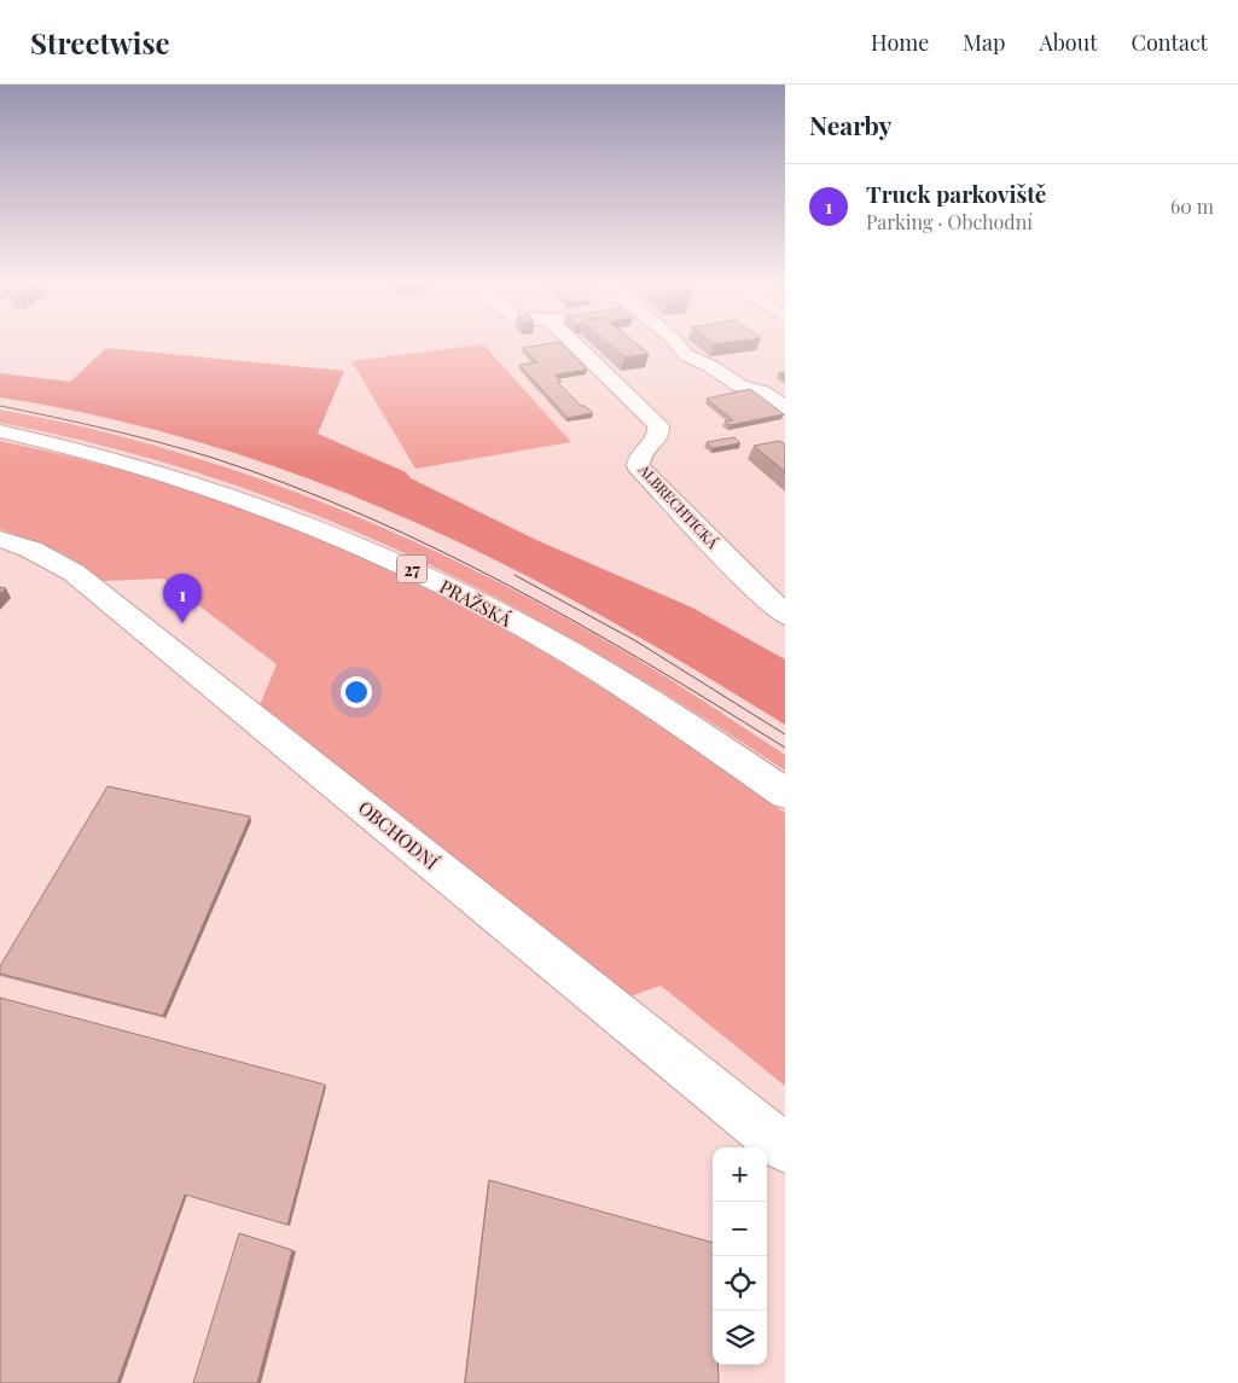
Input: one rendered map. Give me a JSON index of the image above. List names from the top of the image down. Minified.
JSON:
{"streets":{"street":["ALBRECHTICKÁ","27","PRAŽSKÁ","OBCHODNÍ"]},"page":{"header":"Streetwise","nav":["Home","Map","About","Contact"],"heading":"Nearby","list":[{"mark":"1","name":"Truck parkoviště","note":"Parking · Obchodní","value":"60 m"}],"pins":"1","map_buttons":["+","−"]}}
